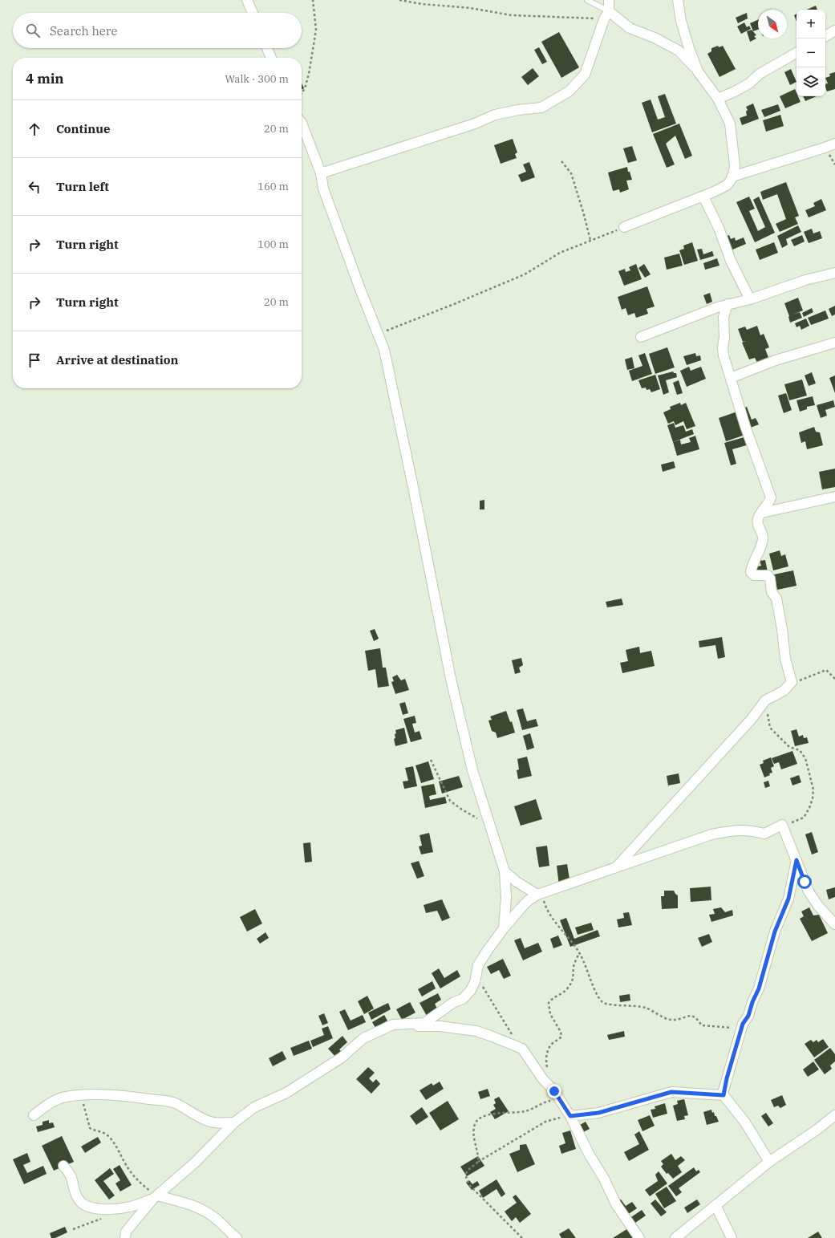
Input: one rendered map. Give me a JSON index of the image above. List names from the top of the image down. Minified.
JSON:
{"north":"bottom right","page":{"map_buttons":["+","−"],"search":"Search here","heading":["4 min","Walk · 300 m"],"list":[["Continue","20 m"],["Turn left","160 m"],["Turn right","100 m"],["Turn right","20 m"],"Arrive at destination"]}}
